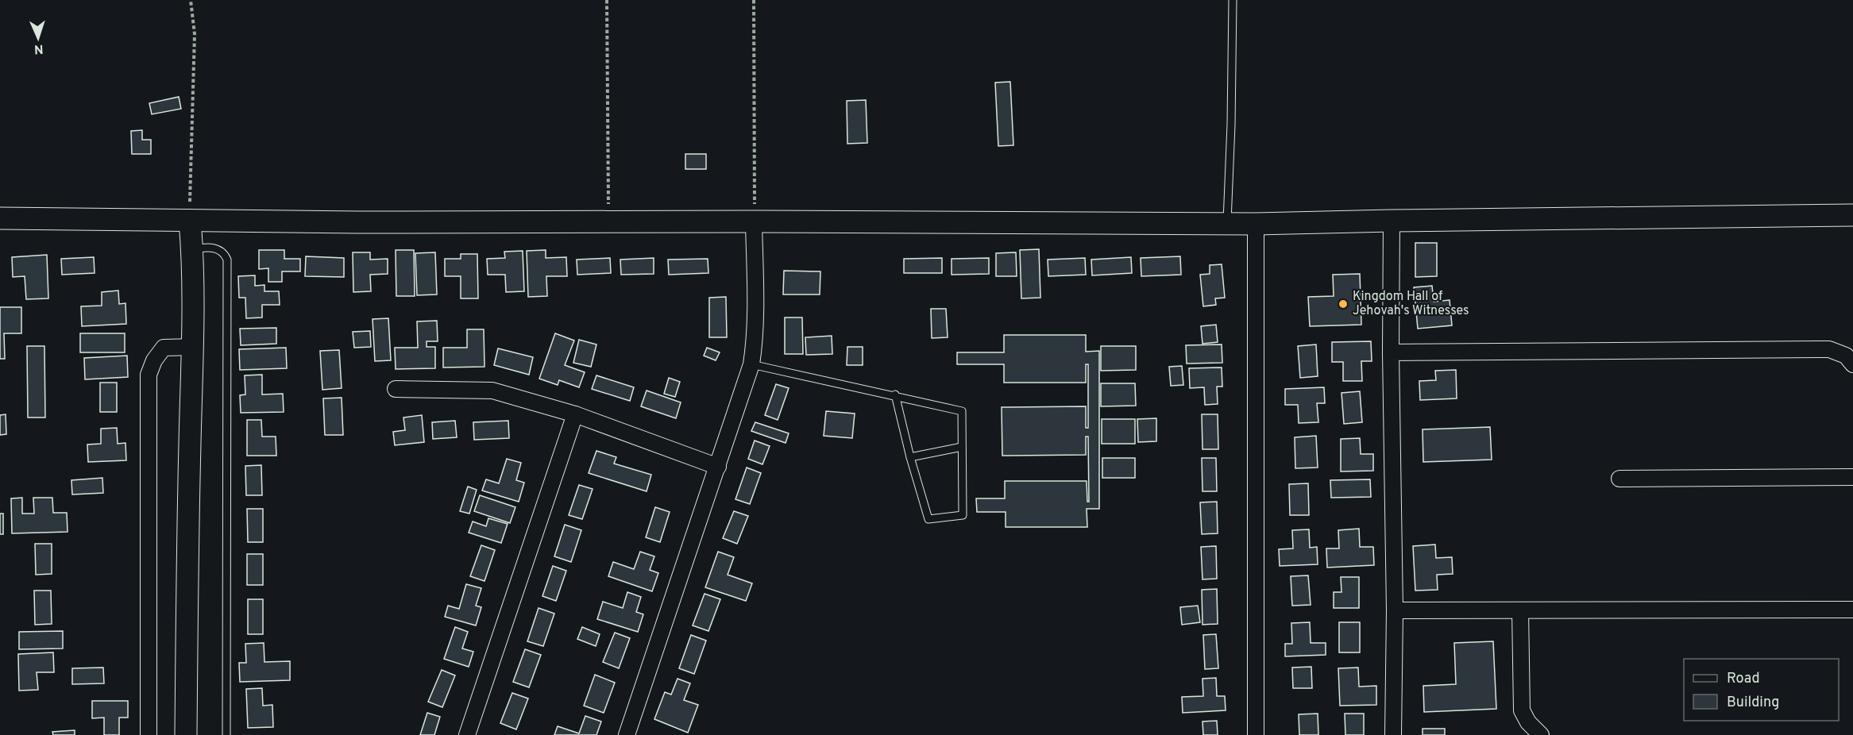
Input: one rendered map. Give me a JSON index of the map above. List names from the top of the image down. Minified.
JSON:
{"places":["Kingdom Hall of Jehovah's Witnesses"],"legend":["Road","Building"],"north":"bottom"}
